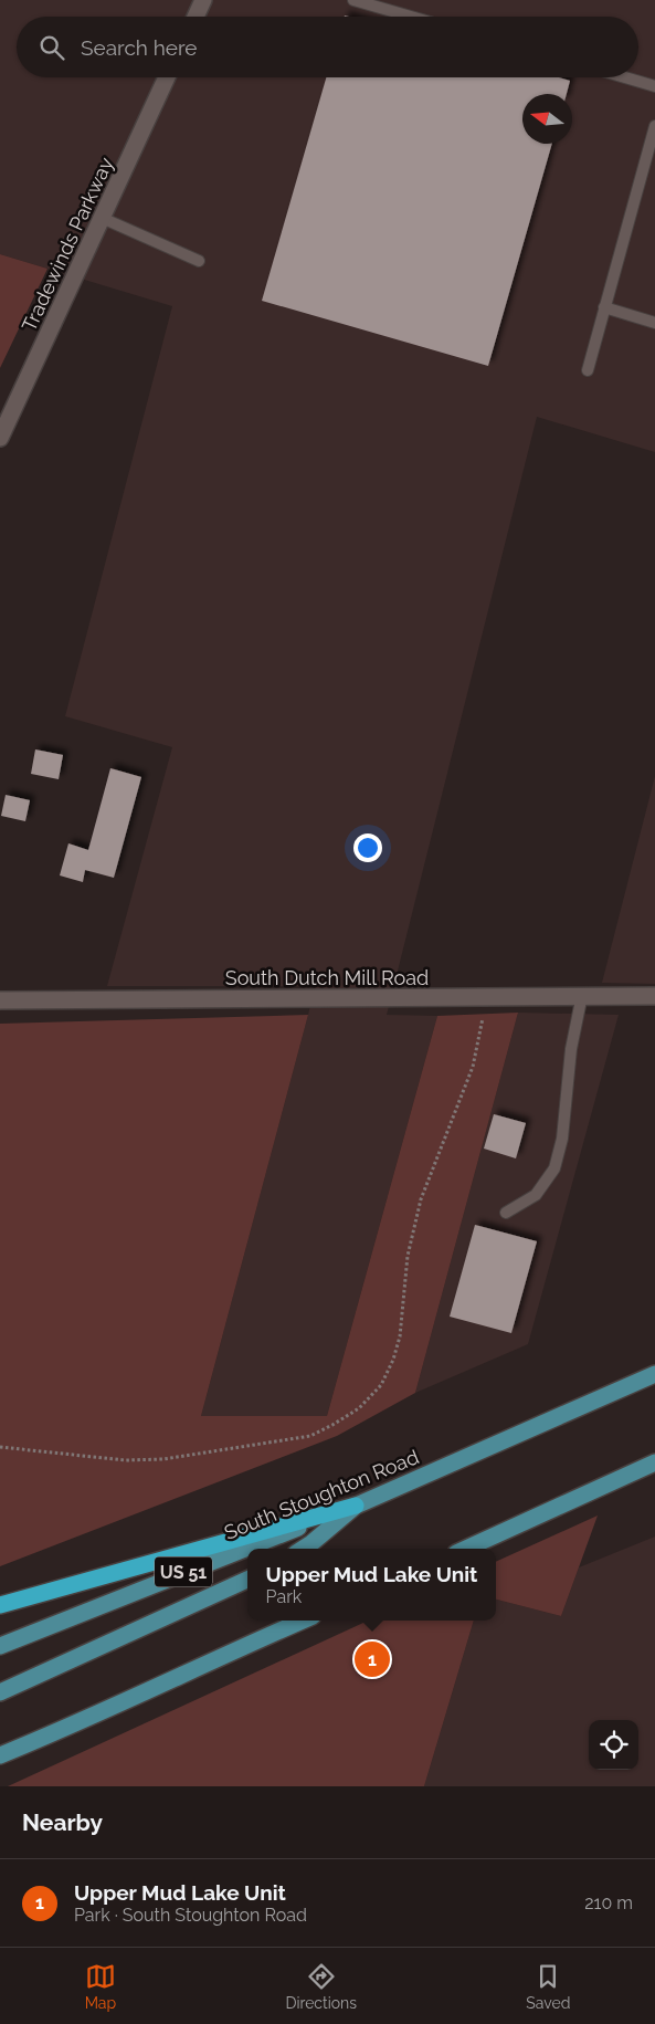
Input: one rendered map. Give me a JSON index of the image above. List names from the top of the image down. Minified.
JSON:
{"streets":{"main road":["South Stoughton Road","US 51"],"street":["Tradewinds Parkway","South Dutch Mill Road"]},"north":"left","page":{"search":"Search here","popup":["Upper Mud Lake Unit","Park"],"pins":"1","heading":"Nearby","list":[{"mark":"1","name":"Upper Mud Lake Unit","note":"Park · South Stoughton Road","value":"210 m"}],"nav":["Map","Directions","Saved"]}}
